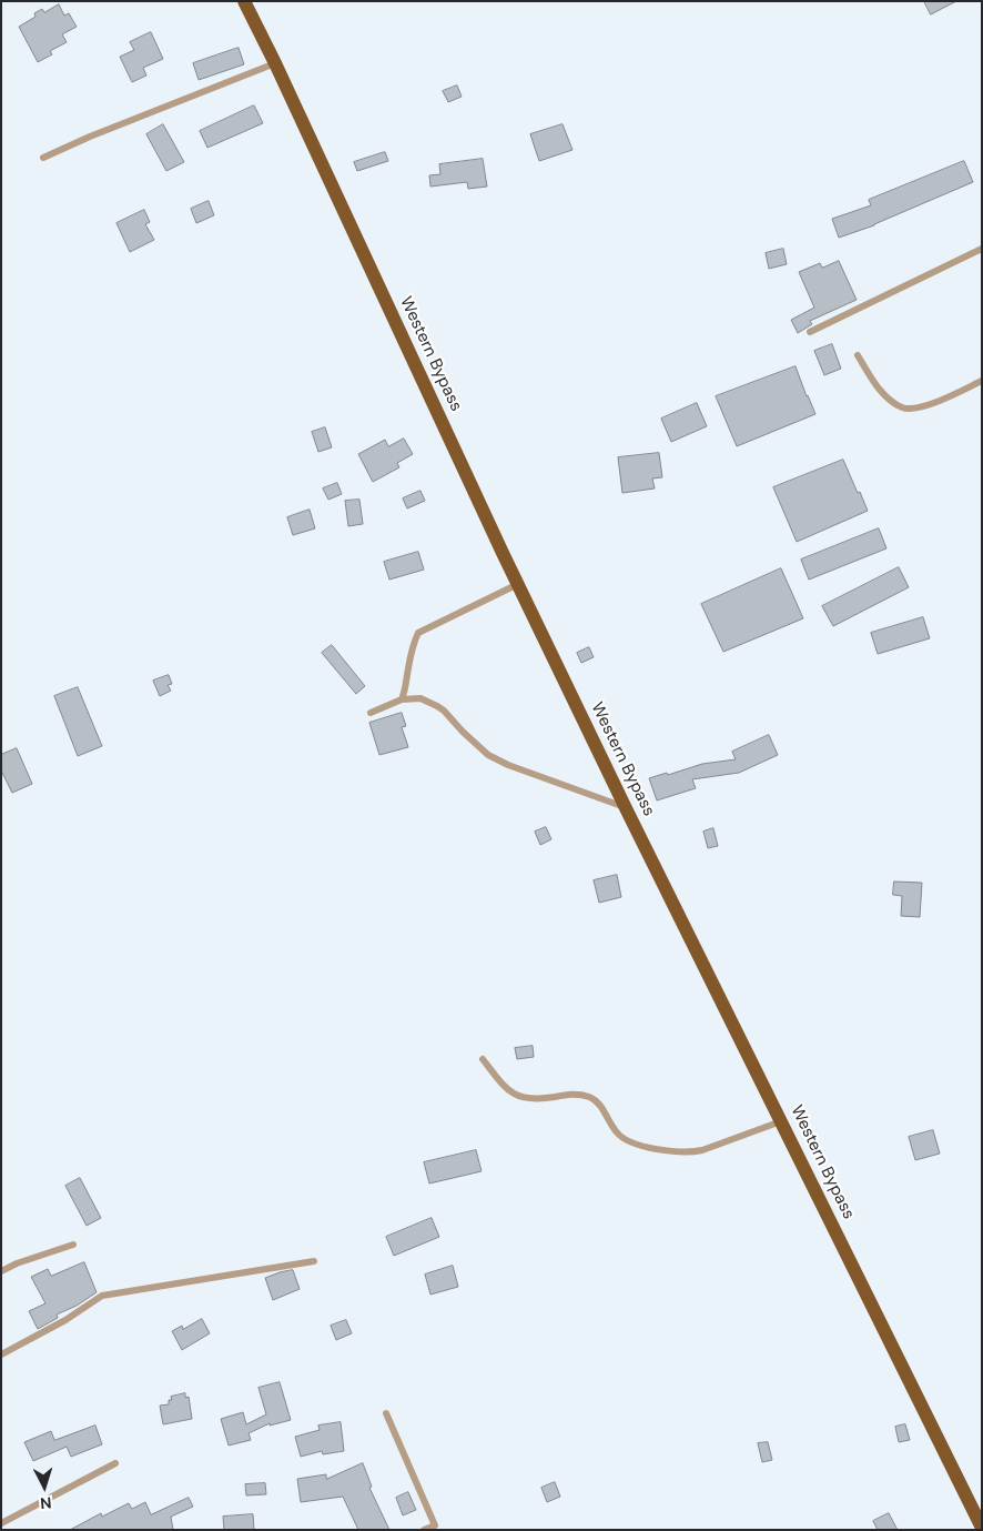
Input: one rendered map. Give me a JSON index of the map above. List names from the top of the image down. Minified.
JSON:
{"streets":{"main road":["Western Bypass"]},"north":"bottom"}
